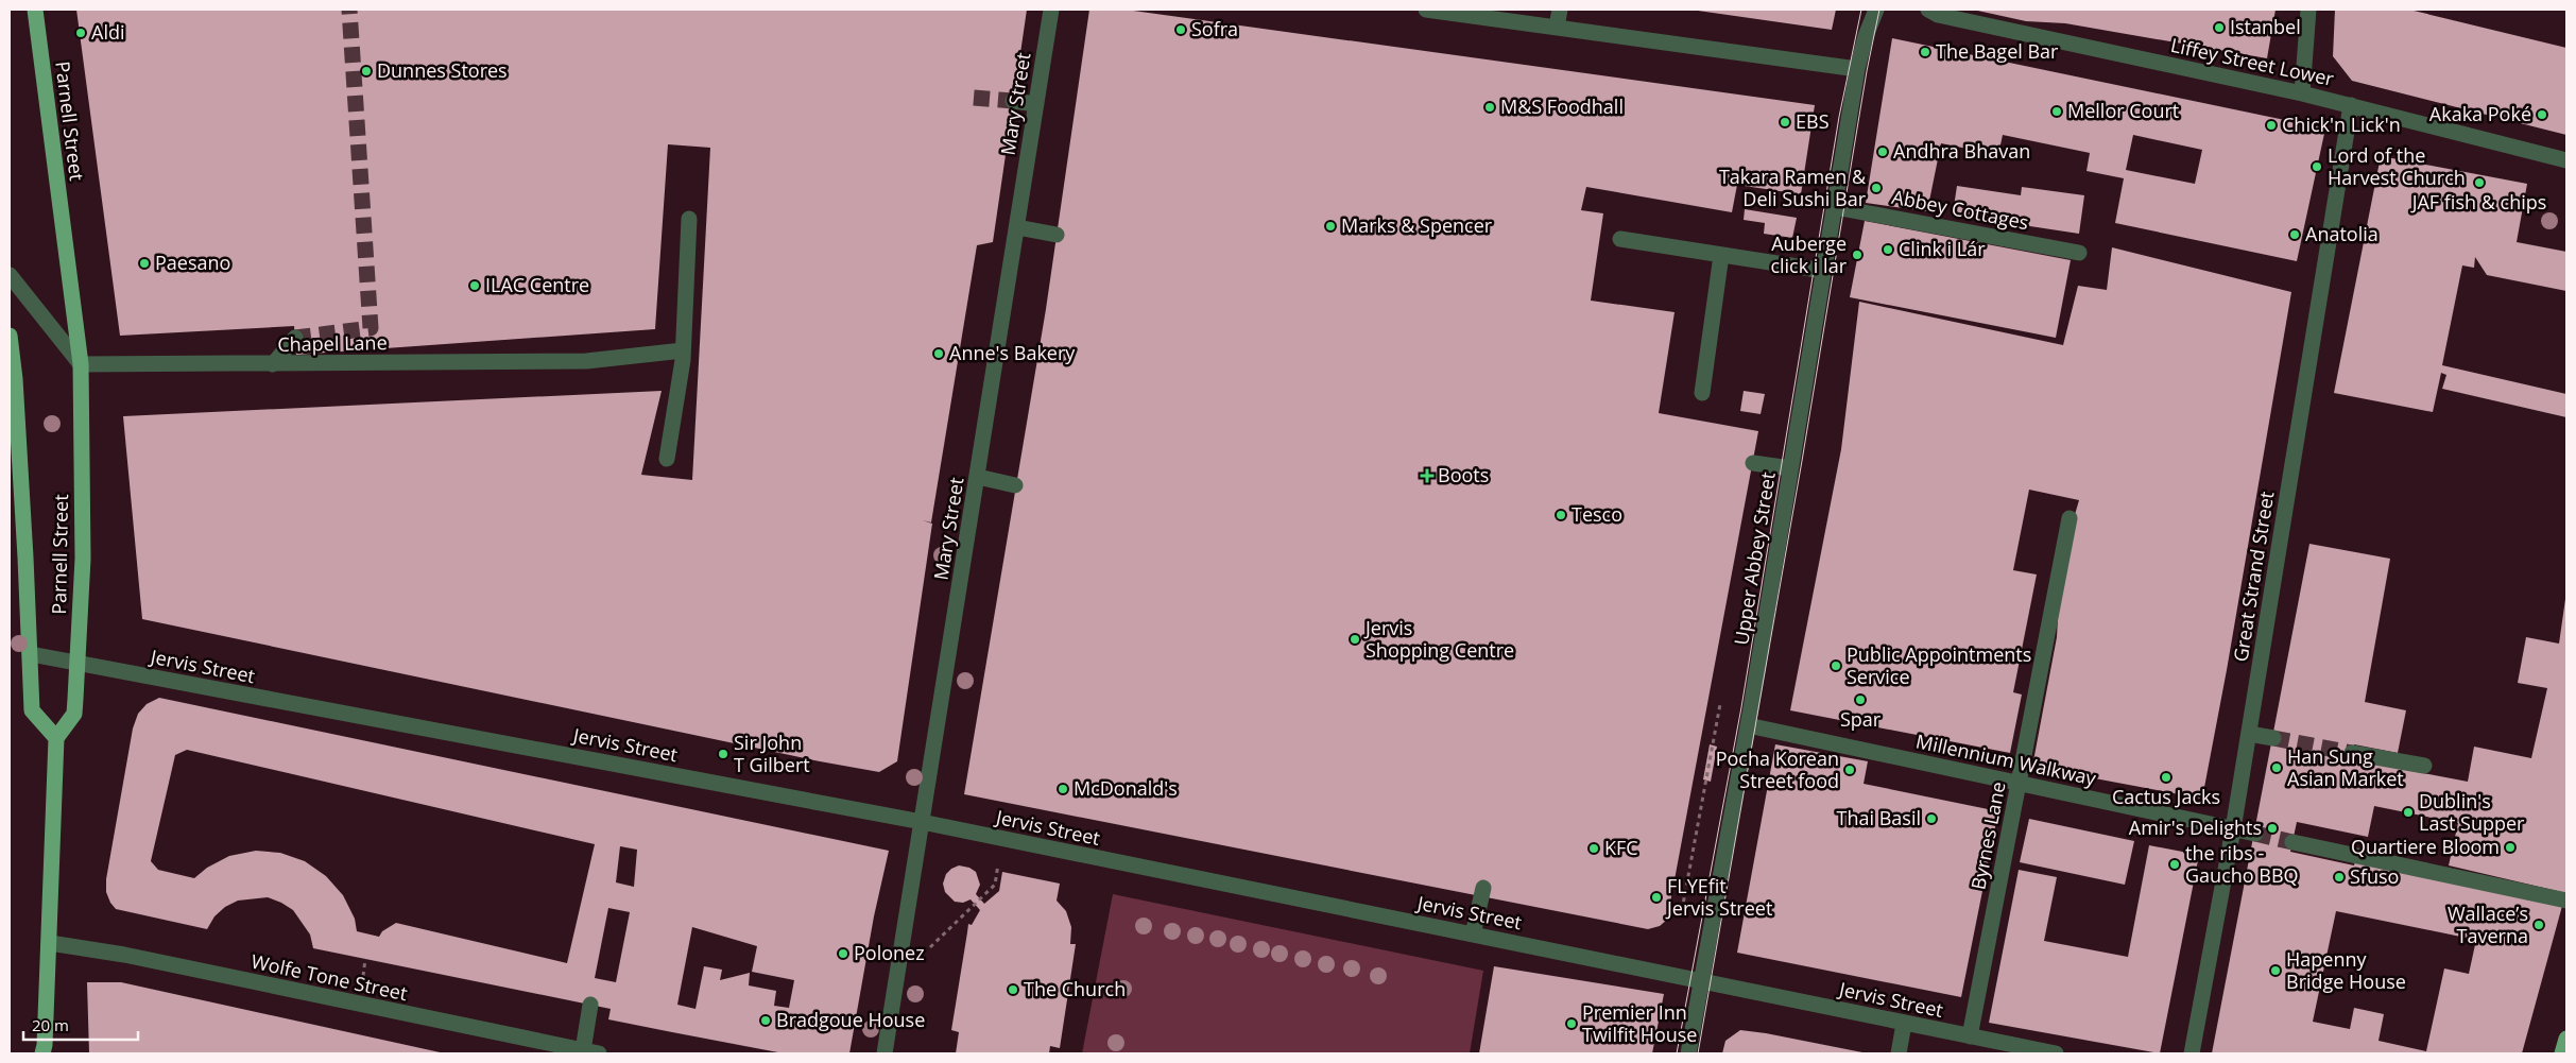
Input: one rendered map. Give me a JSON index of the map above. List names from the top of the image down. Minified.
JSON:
{"streets":{"main road":["Parnell Street"],"street":["Liffey Street Lower","Mary Street","Abbey Cottages","Chapel Lane","Upper Abbey Street","Great Strand Street","Jervis Street","Millennium Walkway","Byrnes Lane","Wolfe Tone Street"]},"crossings":[["Liffey Street Lower","Great Strand Street"],["Mary Street","Jervis Street"],["Parnell Street","Chapel Lane"],["Parnell Street","Jervis Street"],["Abbey Cottages","Upper Abbey Street"],["Upper Abbey Street","Jervis Street"],["Upper Abbey Street","Millennium Walkway"],["Great Strand Street","Millennium Walkway"],["Jervis Street","Byrnes Lane"],["Millennium Walkway","Byrnes Lane"]],"places":{"other":["Istanbel","Sofra","Aldi","The Bagel Bar","Dunnes Stores","M&S Foodhall","Mellor Court","Akaka Poké","EBS","Chick'n Lick'n","Andhra Bhavan","Lord of the Harvest Church","JAF fish & chips","Takara Ramen & Deli Sushi Bar","Marks & Spencer","Anatolia","Clink i Lár","Auberge click i lar","Paesano","ILAC Centre","Anne's Bakery","Tesco","Jervis Shopping Centre","Public Appointments Service","Spar","Sir John T Gilbert","Han Sung Asian Market","Pocha Korean Street food","Cactus Jacks","McDonald's","Dublin's Last Supper","Thai Basil","Amir's Delights","Quartiere Bloom","KFC","the ribs - Gaucho BBQ","Sfuso","FLYEfit Jervis Street","Wallace’s Taverna","Polonez","Hapenny Bridge House","The Church","Bradgoue House","Premier Inn Twilfit House"],"health":["Boots"]},"scale_bar":"20 m"}
